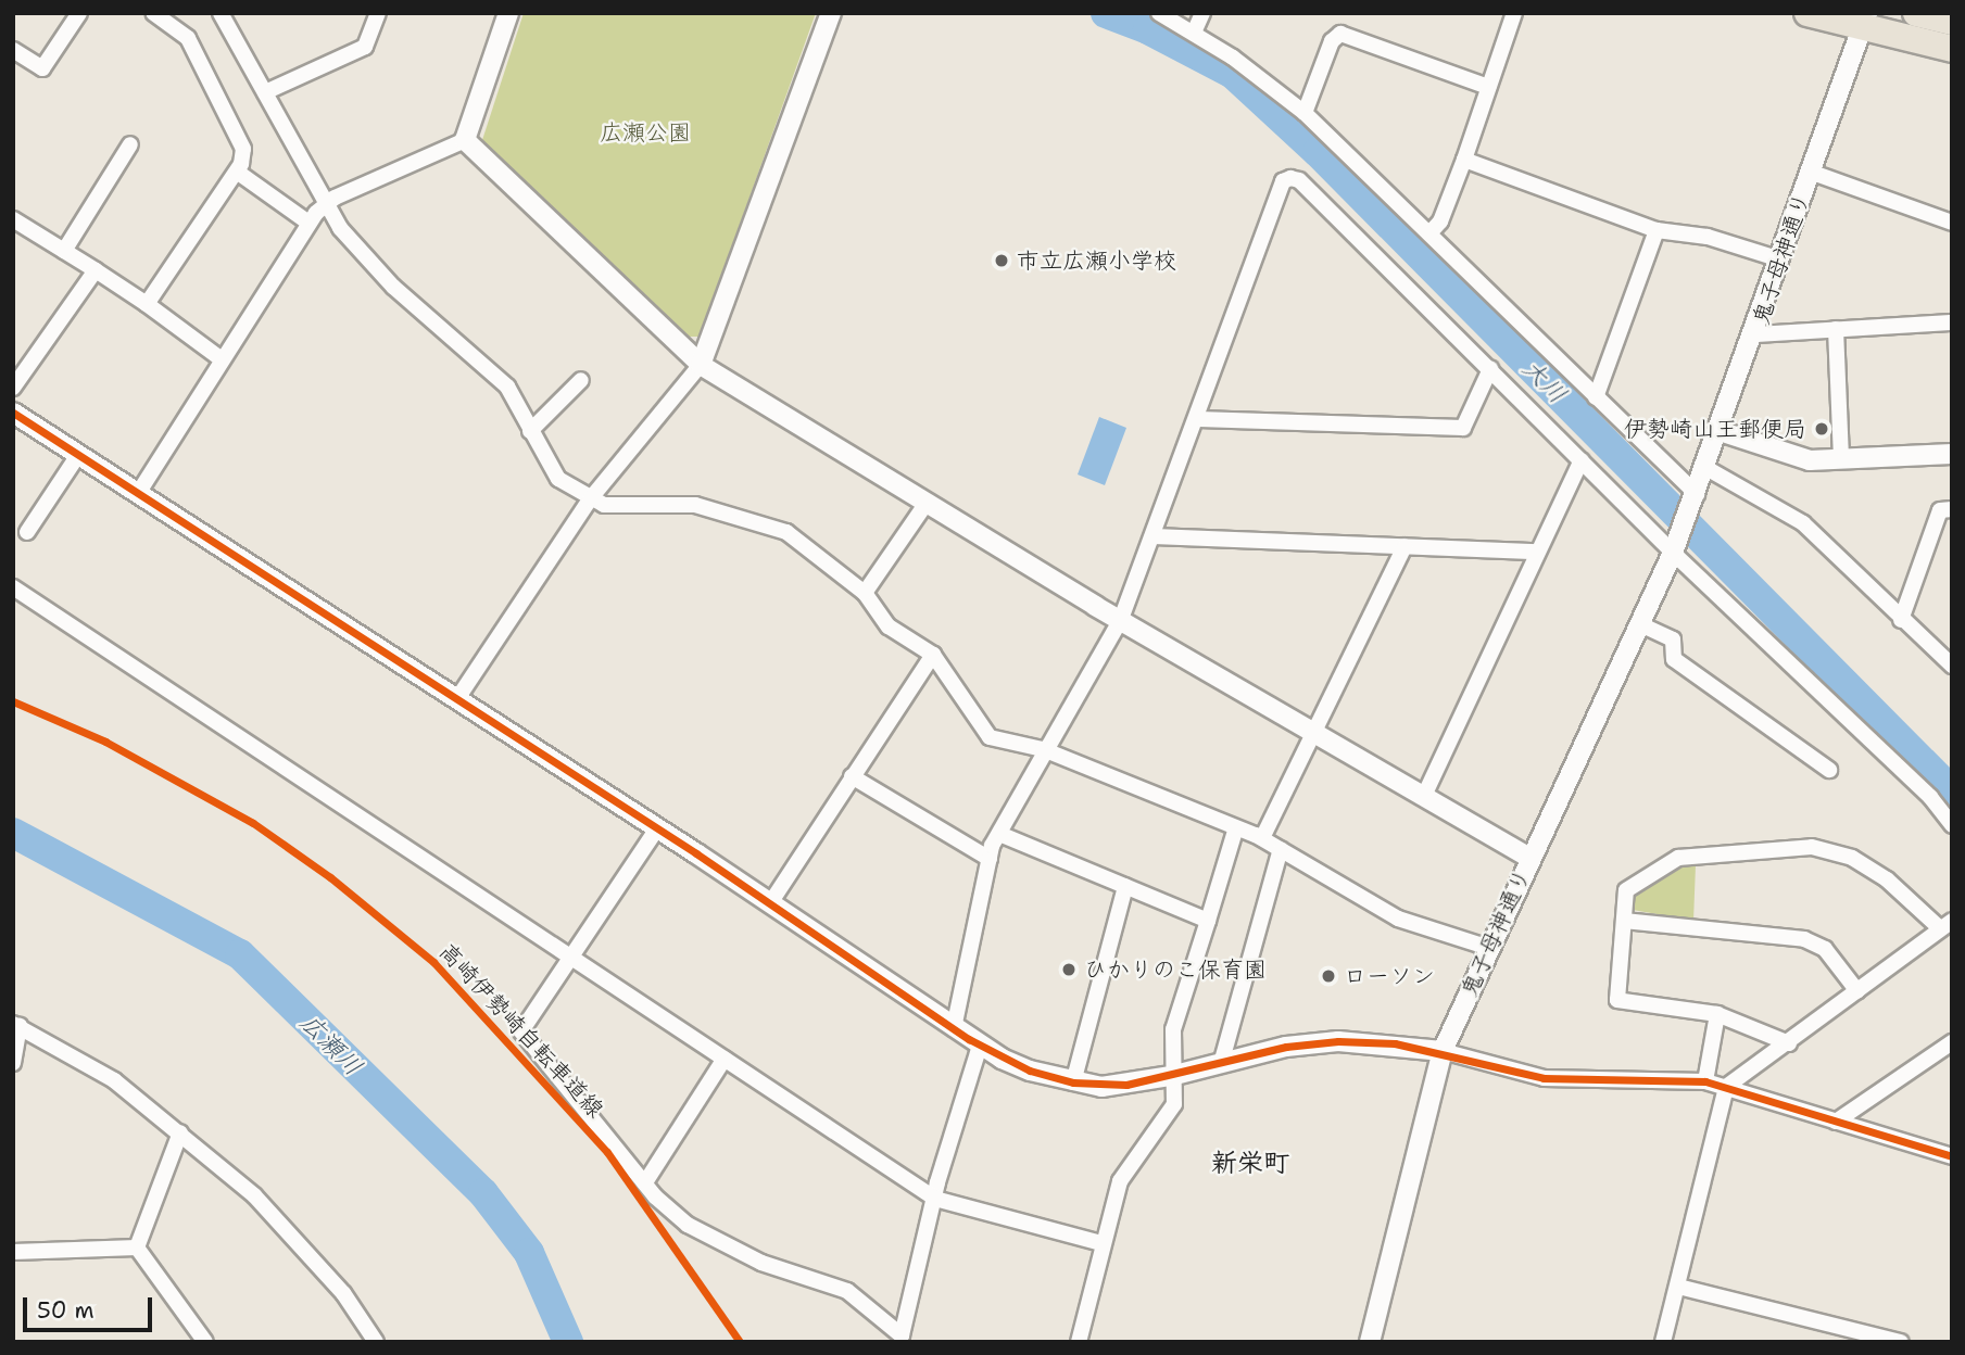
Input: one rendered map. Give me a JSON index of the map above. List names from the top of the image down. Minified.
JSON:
{"streets":{"street":["鬼子母神通り"],"cycle path":["高崎伊勢崎自転車道線"]},"districts":["新栄町"],"water":["大川","広瀬川"],"parks":["広瀬公園"],"places":["市立広瀬小学校","伊勢崎山王郵便局","ひかりのこ保育園","ローソン"],"scale_bar":"50 m"}
